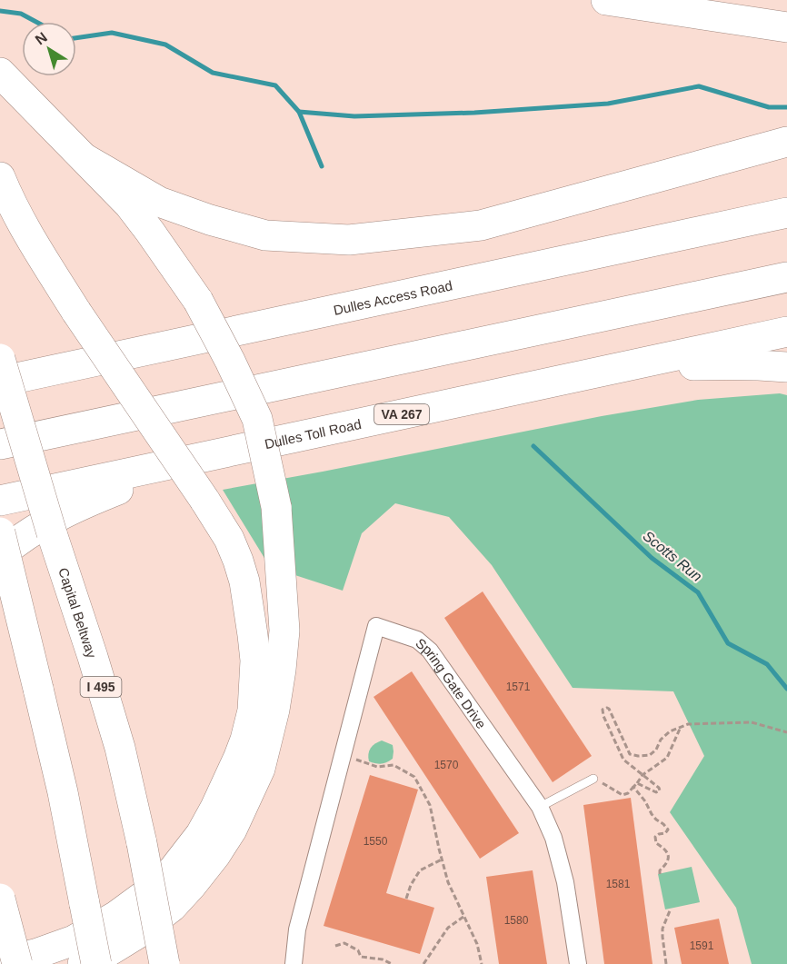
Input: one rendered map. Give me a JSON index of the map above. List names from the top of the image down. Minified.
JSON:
{"streets":{"highway":["Dulles Access Road","VA 267","Dulles Toll Road","Capital Beltway","I 495"],"street":["Spring Gate Drive"]},"water":["Scotts Run"],"house_numbers":["1571","1570","1550","1581","1580","1591"],"north":"top left"}
